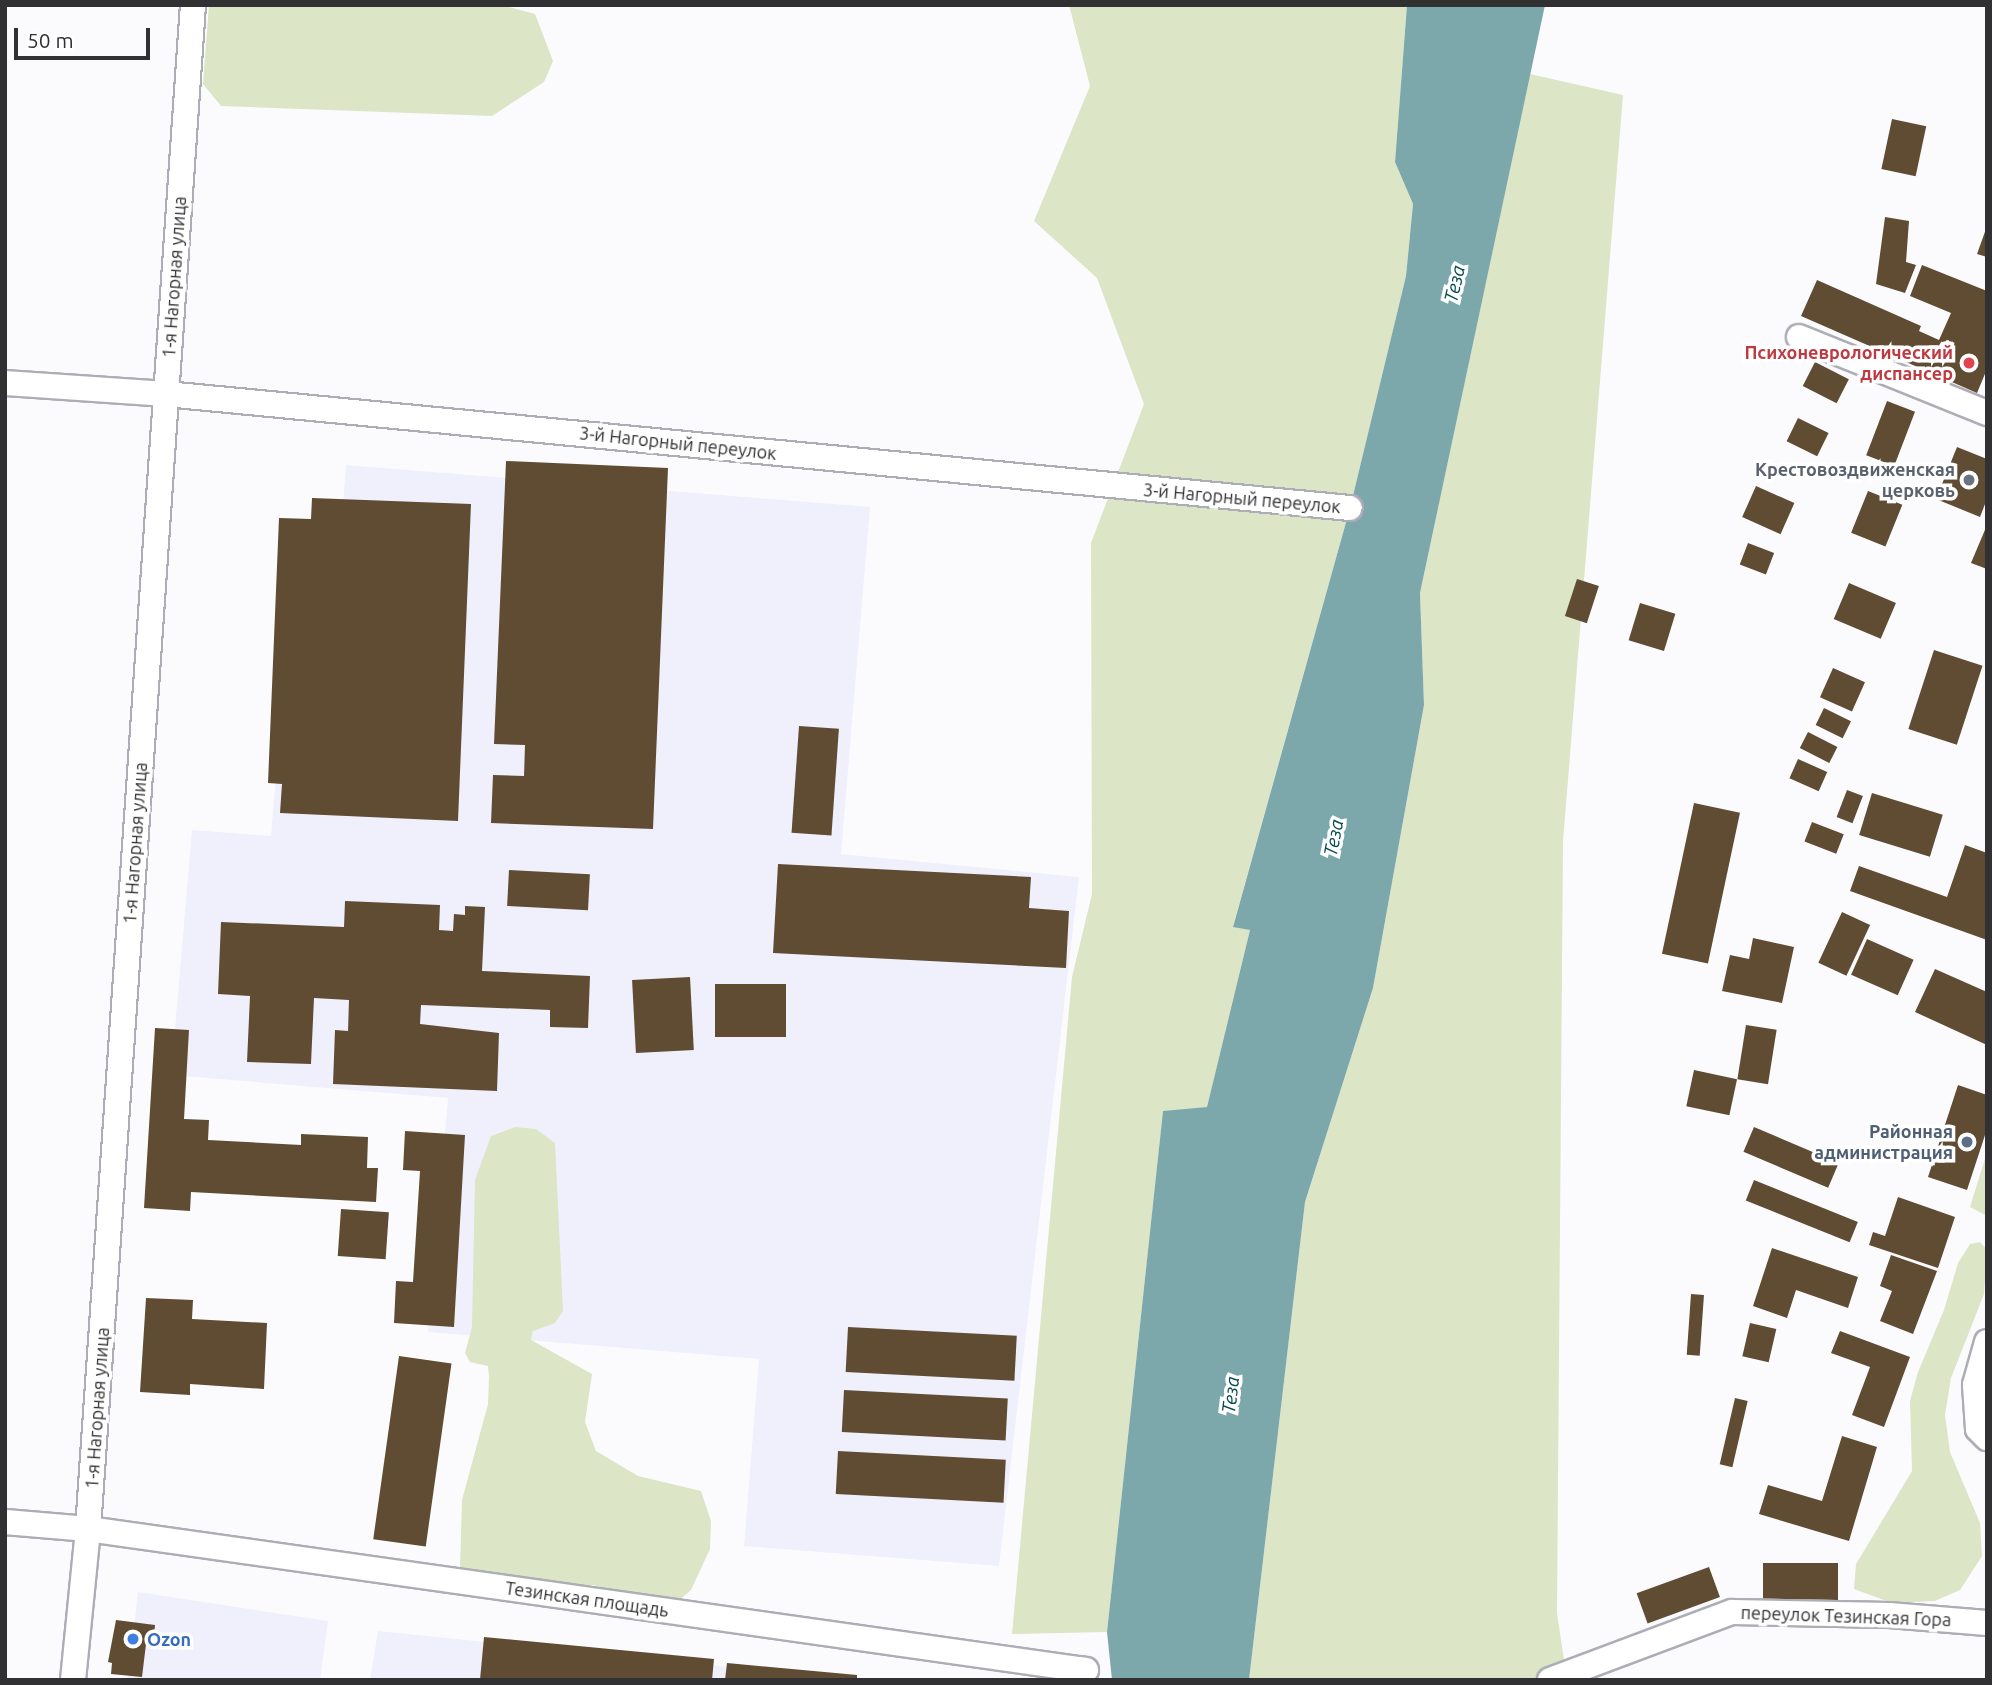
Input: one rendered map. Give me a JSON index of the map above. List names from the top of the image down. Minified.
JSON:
{"streets":{"street":["1-я Нагорная улица","3-й Нагорный переулок","Тезинская площадь","переулок Тезинская Гора"]},"crossings":[["1-я Нагорная улица","3-й Нагорный переулок"],["1-я Нагорная улица","Тезинская площадь"]],"water":["Теза"],"places":["Психоневрологический диспансер","Крестовоздвиженская церковь","Районная администрация","Ozon"],"scale_bar":"50 m"}
